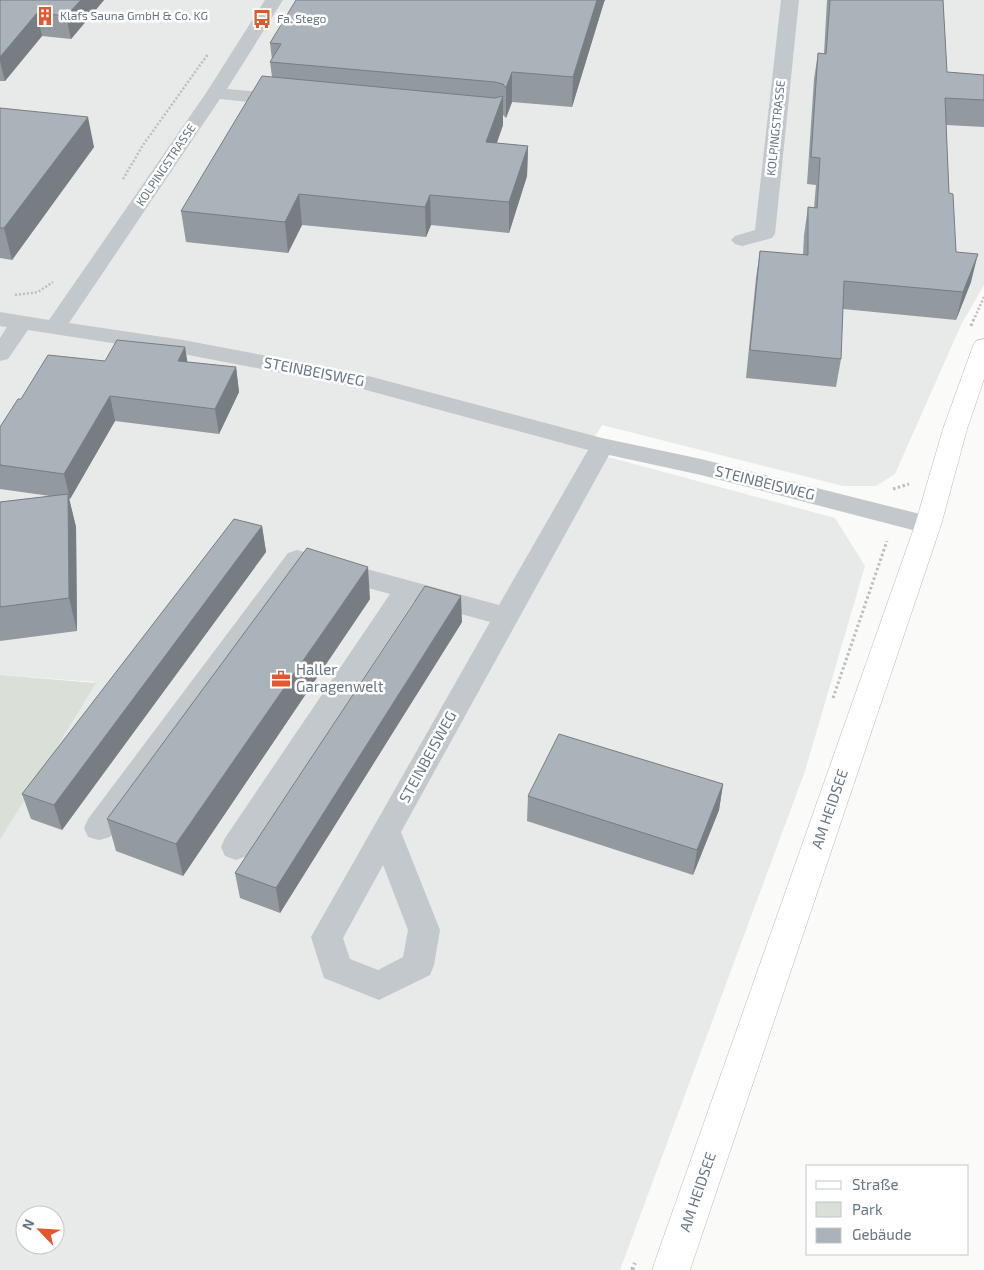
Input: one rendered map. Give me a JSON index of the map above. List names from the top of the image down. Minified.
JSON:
{"streets":{"main road":["AM HEIDSEE"],"street":["KOLPINGSTRASSE","STEINBEISWEG"]},"crossings":[["KOLPINGSTRASSE","STEINBEISWEG"],["STEINBEISWEG","AM HEIDSEE"]],"places":{"building":["Klafs Sauna GmbH & Co. KG"],"bus stop":["Fa. Stego"],"office":["Haller Garagenwelt"]},"legend":["Straße","Park","Gebäude"],"north":"top left"}
